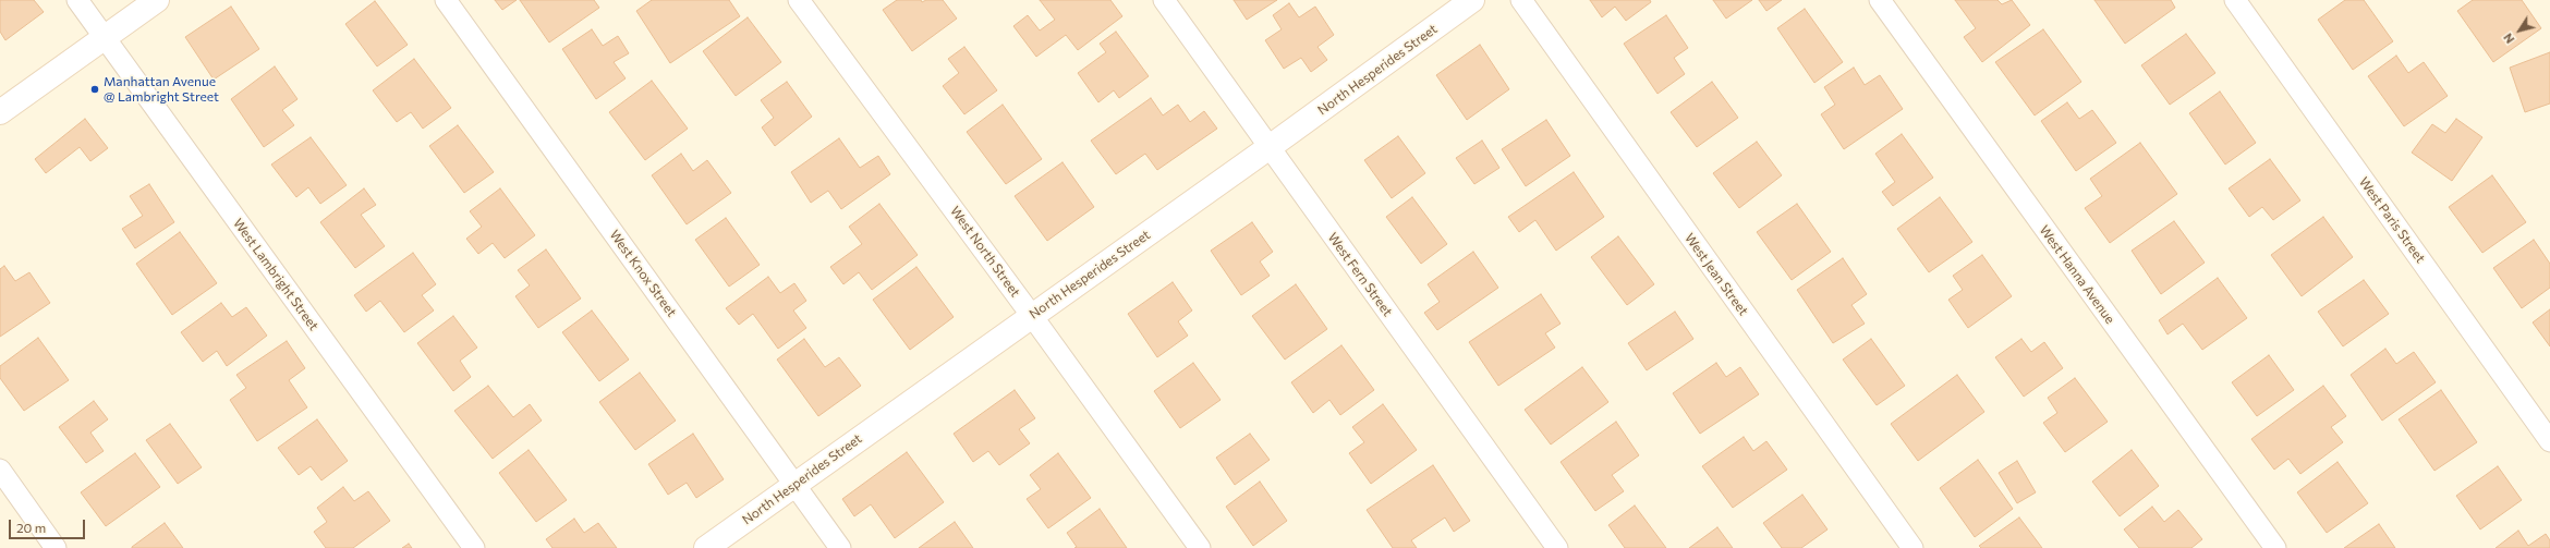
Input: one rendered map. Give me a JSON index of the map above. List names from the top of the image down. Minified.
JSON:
{"streets":{"street":["North Hesperides Street","West Paris Street","West North Street","West Knox Street","West Lambright Street","West Fern Street","West Jean Street","West Hanna Avenue"]},"crossings":[["North Hesperides Street","West North Street"],["North Hesperides Street","West Knox Street"],["North Hesperides Street","West Fern Street"]],"places":["Manhattan Avenue @ Lambright Street"],"scale_bar":"20 m","north":"bottom left"}
